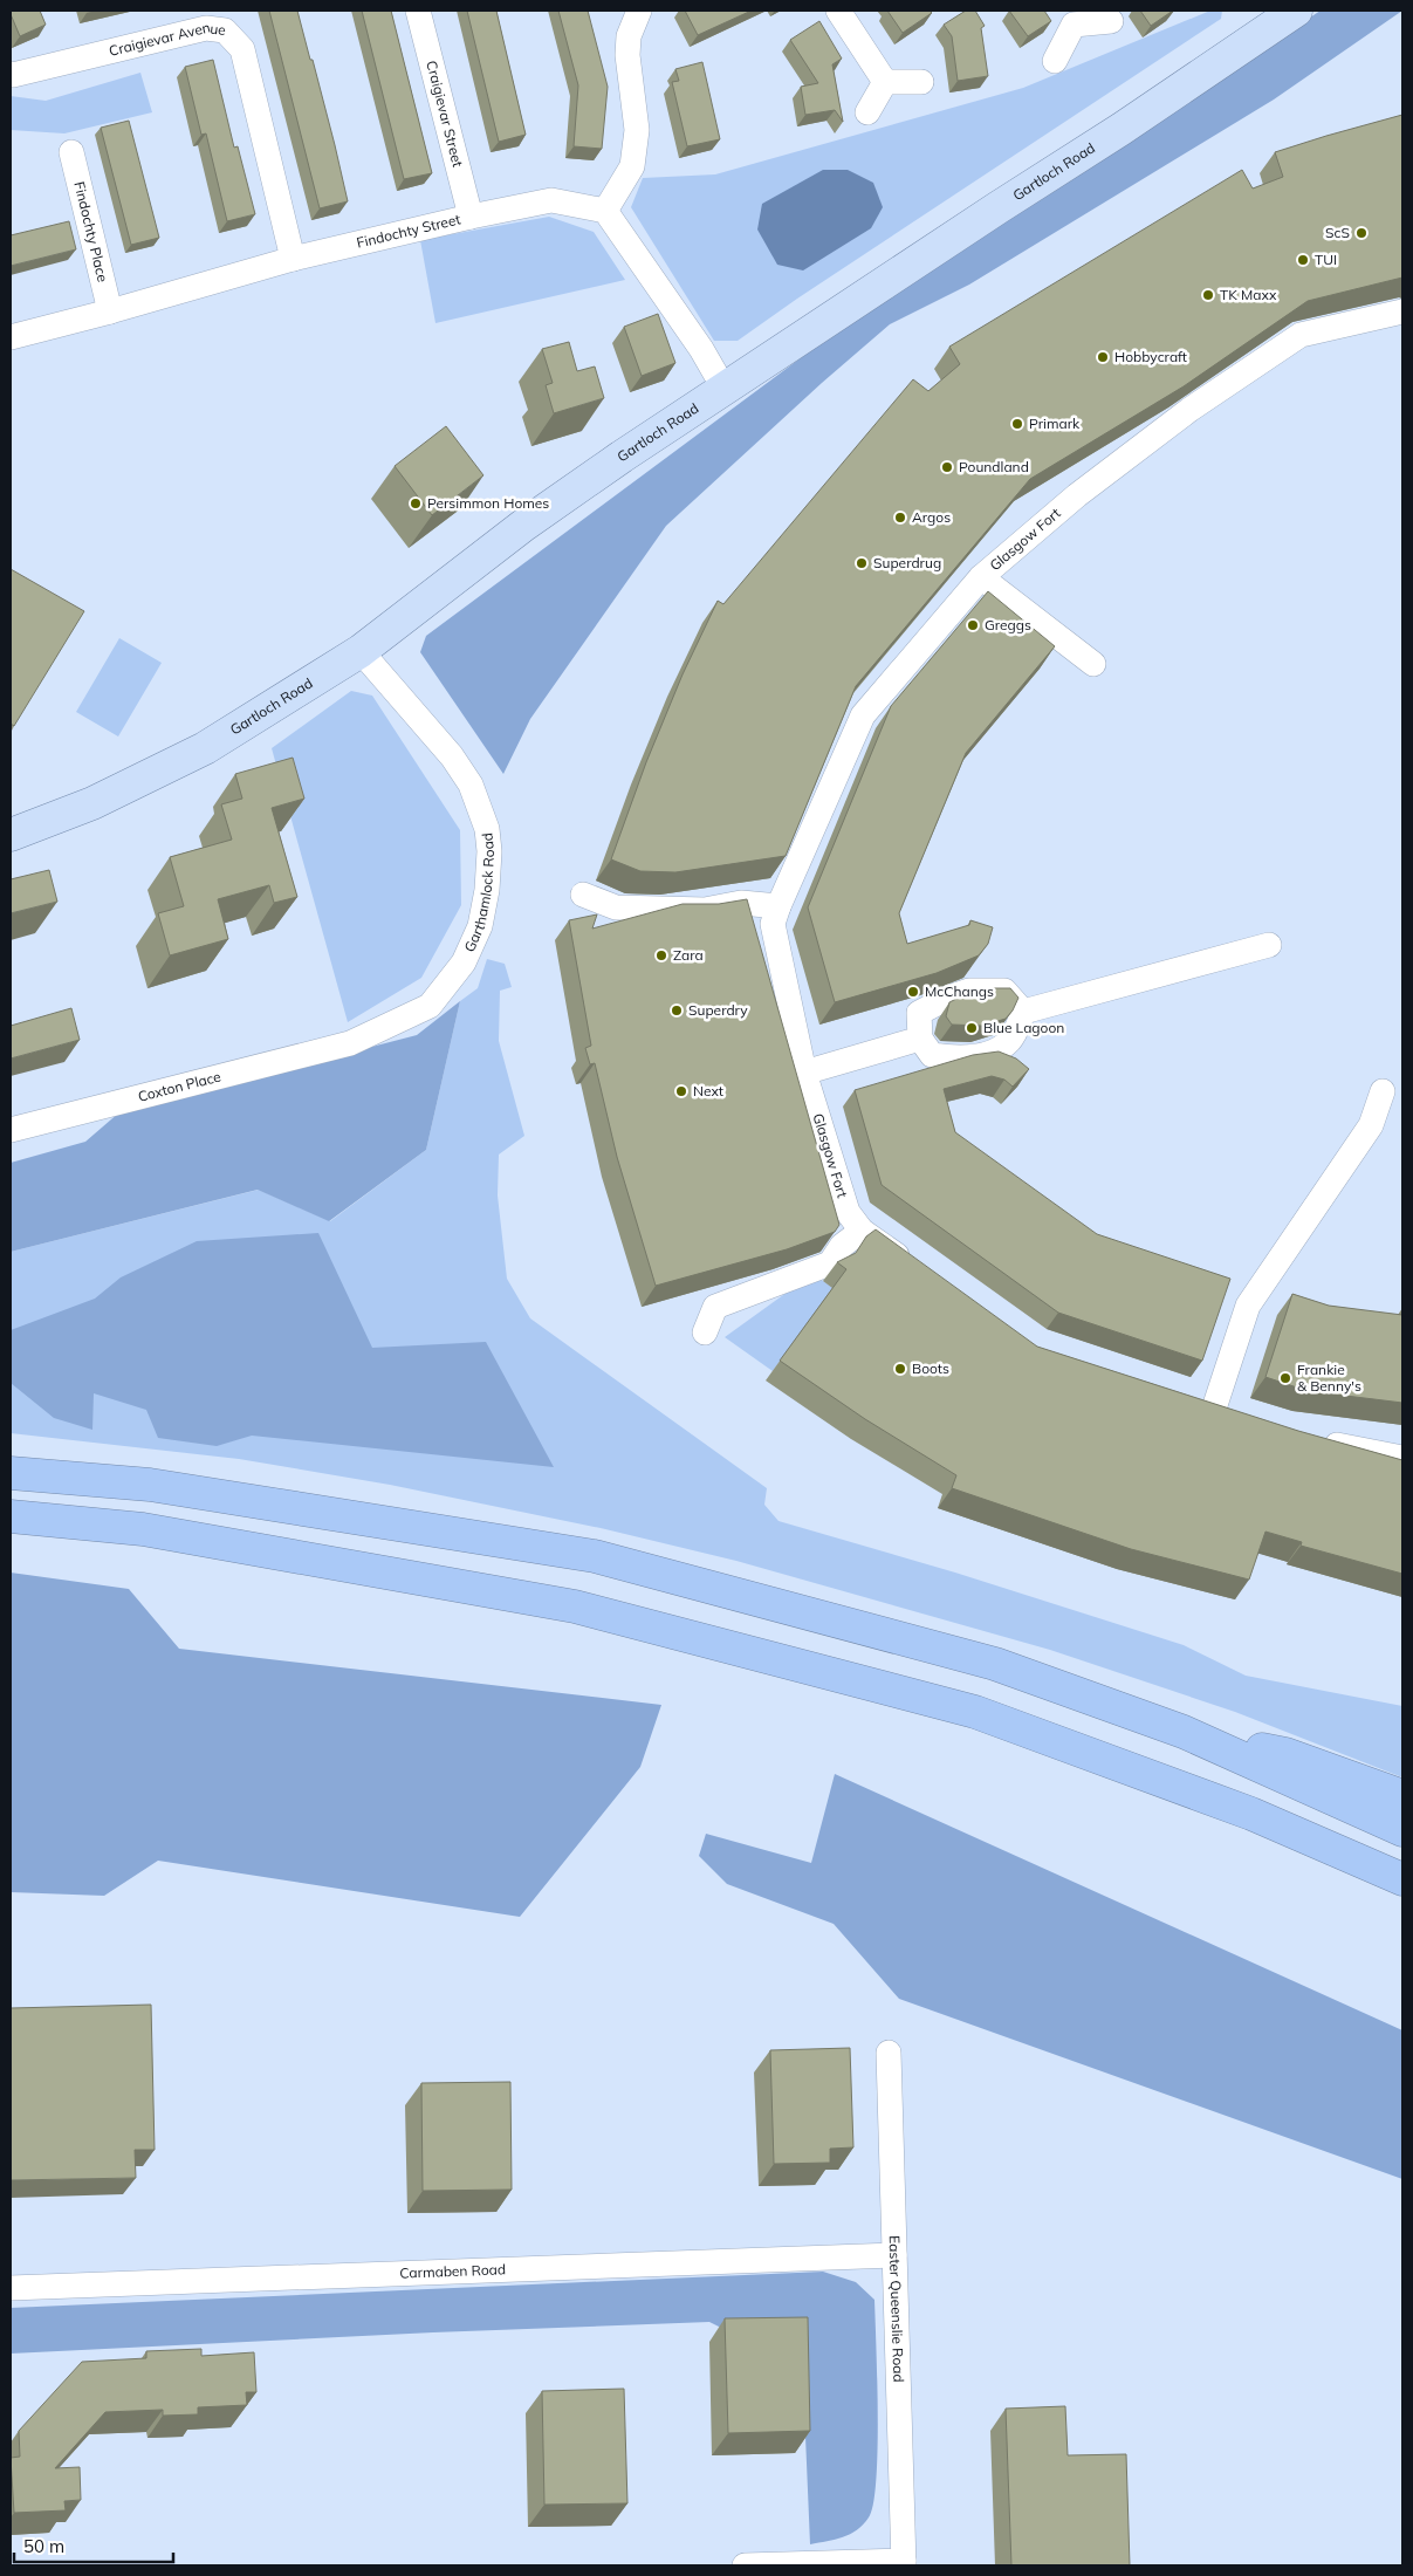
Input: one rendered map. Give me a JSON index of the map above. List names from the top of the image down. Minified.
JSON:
{"streets":{"main road":["Gartloch Road"],"street":["Craigievar Avenue","Craigievar Street","Findochty Street","Findochty Place","Glasgow Fort","Garthamlock Road","Coxton Place","Carmaben Road","Easter Queenslie Road"]},"crossings":[["Craigievar Avenue","Findochty Street"],["Craigievar Street","Findochty Street"],["Gartloch Road","Garthamlock Road"],["Findochty Street","Findochty Place"],["Garthamlock Road","Coxton Place"],["Carmaben Road","Easter Queenslie Road"]],"places":["ScS","TUI","TK Maxx","Hobbycraft","Primark","Poundland","Persimmon Homes","Argos","Superdrug","Greggs","Zara","McChangs","Superdry","Blue Lagoon","Next","Boots","Frankie & Benny's"],"scale_bar":"50 m"}
